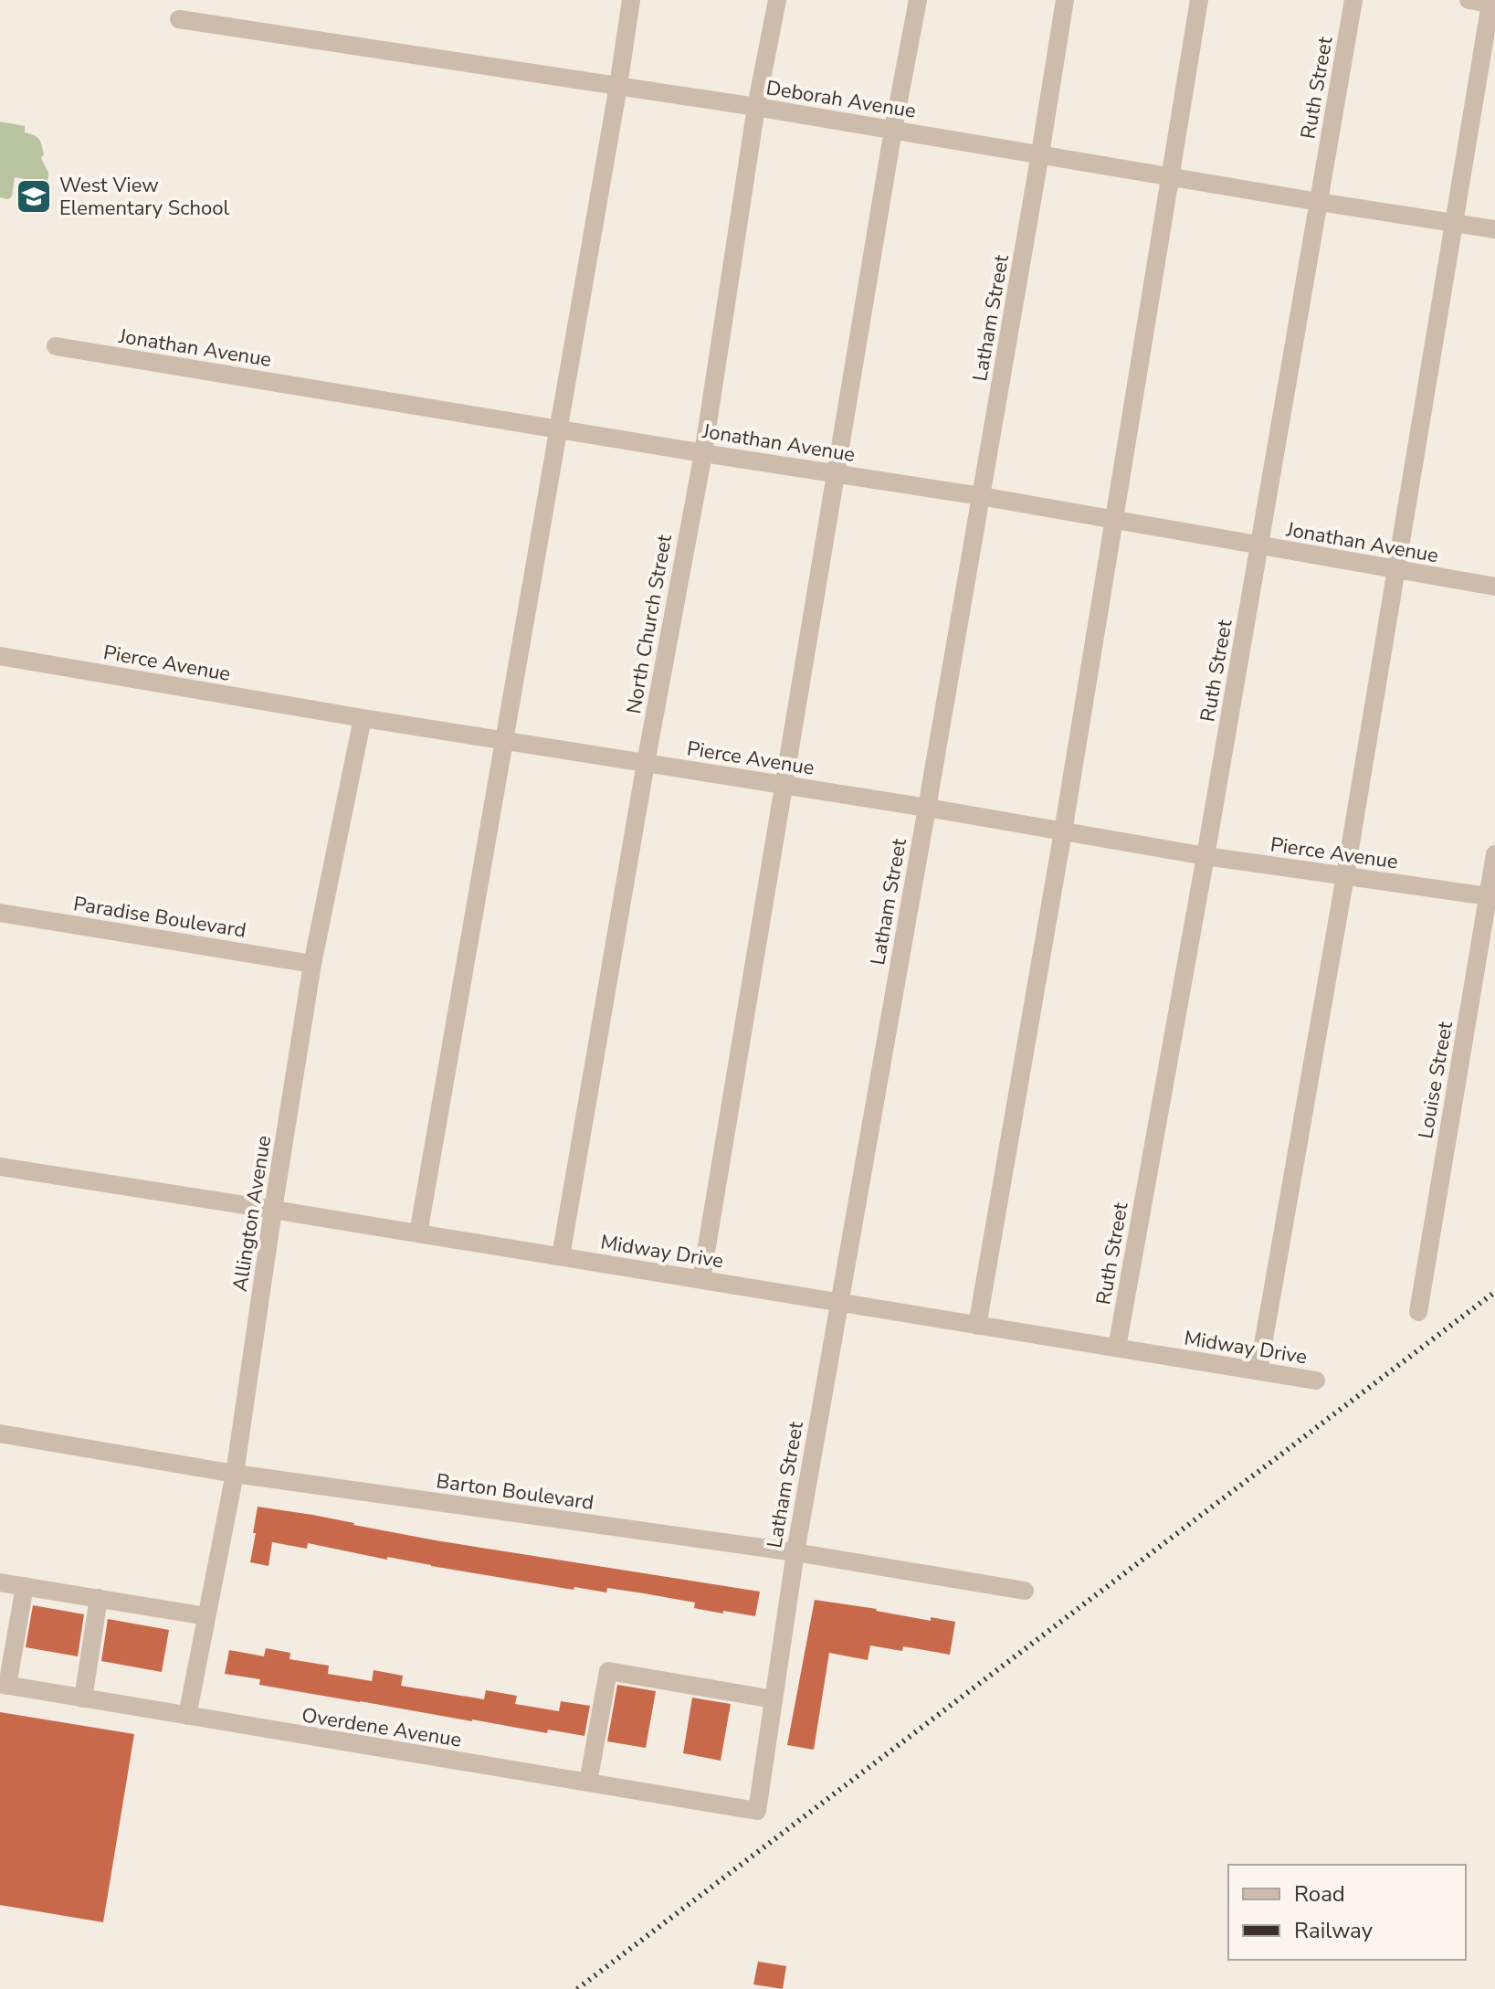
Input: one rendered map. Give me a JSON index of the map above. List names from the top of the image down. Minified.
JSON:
{"streets":{"street":["Ruth Street","Deborah Avenue","Latham Street","Jonathan Avenue","North Church Street","Pierce Avenue","Paradise Boulevard","Louise Street","Allington Avenue","Midway Drive","Barton Boulevard","Overdene Avenue"]},"crossings":[["Ruth Street","Deborah Avenue"],["Ruth Street","Jonathan Avenue"],["Ruth Street","Pierce Avenue"],["Ruth Street","Midway Drive"],["Deborah Avenue","Latham Street"],["Deborah Avenue","North Church Street"],["Latham Street","Jonathan Avenue"],["Latham Street","Pierce Avenue"],["Latham Street","Midway Drive"],["Latham Street","Barton Boulevard"],["Latham Street","Overdene Avenue"],["Jonathan Avenue","North Church Street"],["North Church Street","Pierce Avenue"],["North Church Street","Midway Drive"],["Pierce Avenue","Louise Street"],["Pierce Avenue","Allington Avenue"],["Paradise Boulevard","Allington Avenue"],["Allington Avenue","Midway Drive"],["Allington Avenue","Barton Boulevard"],["Allington Avenue","Overdene Avenue"]],"places":{"school or university":["West View Elementary School"]},"legend":["Road","Railway"]}
